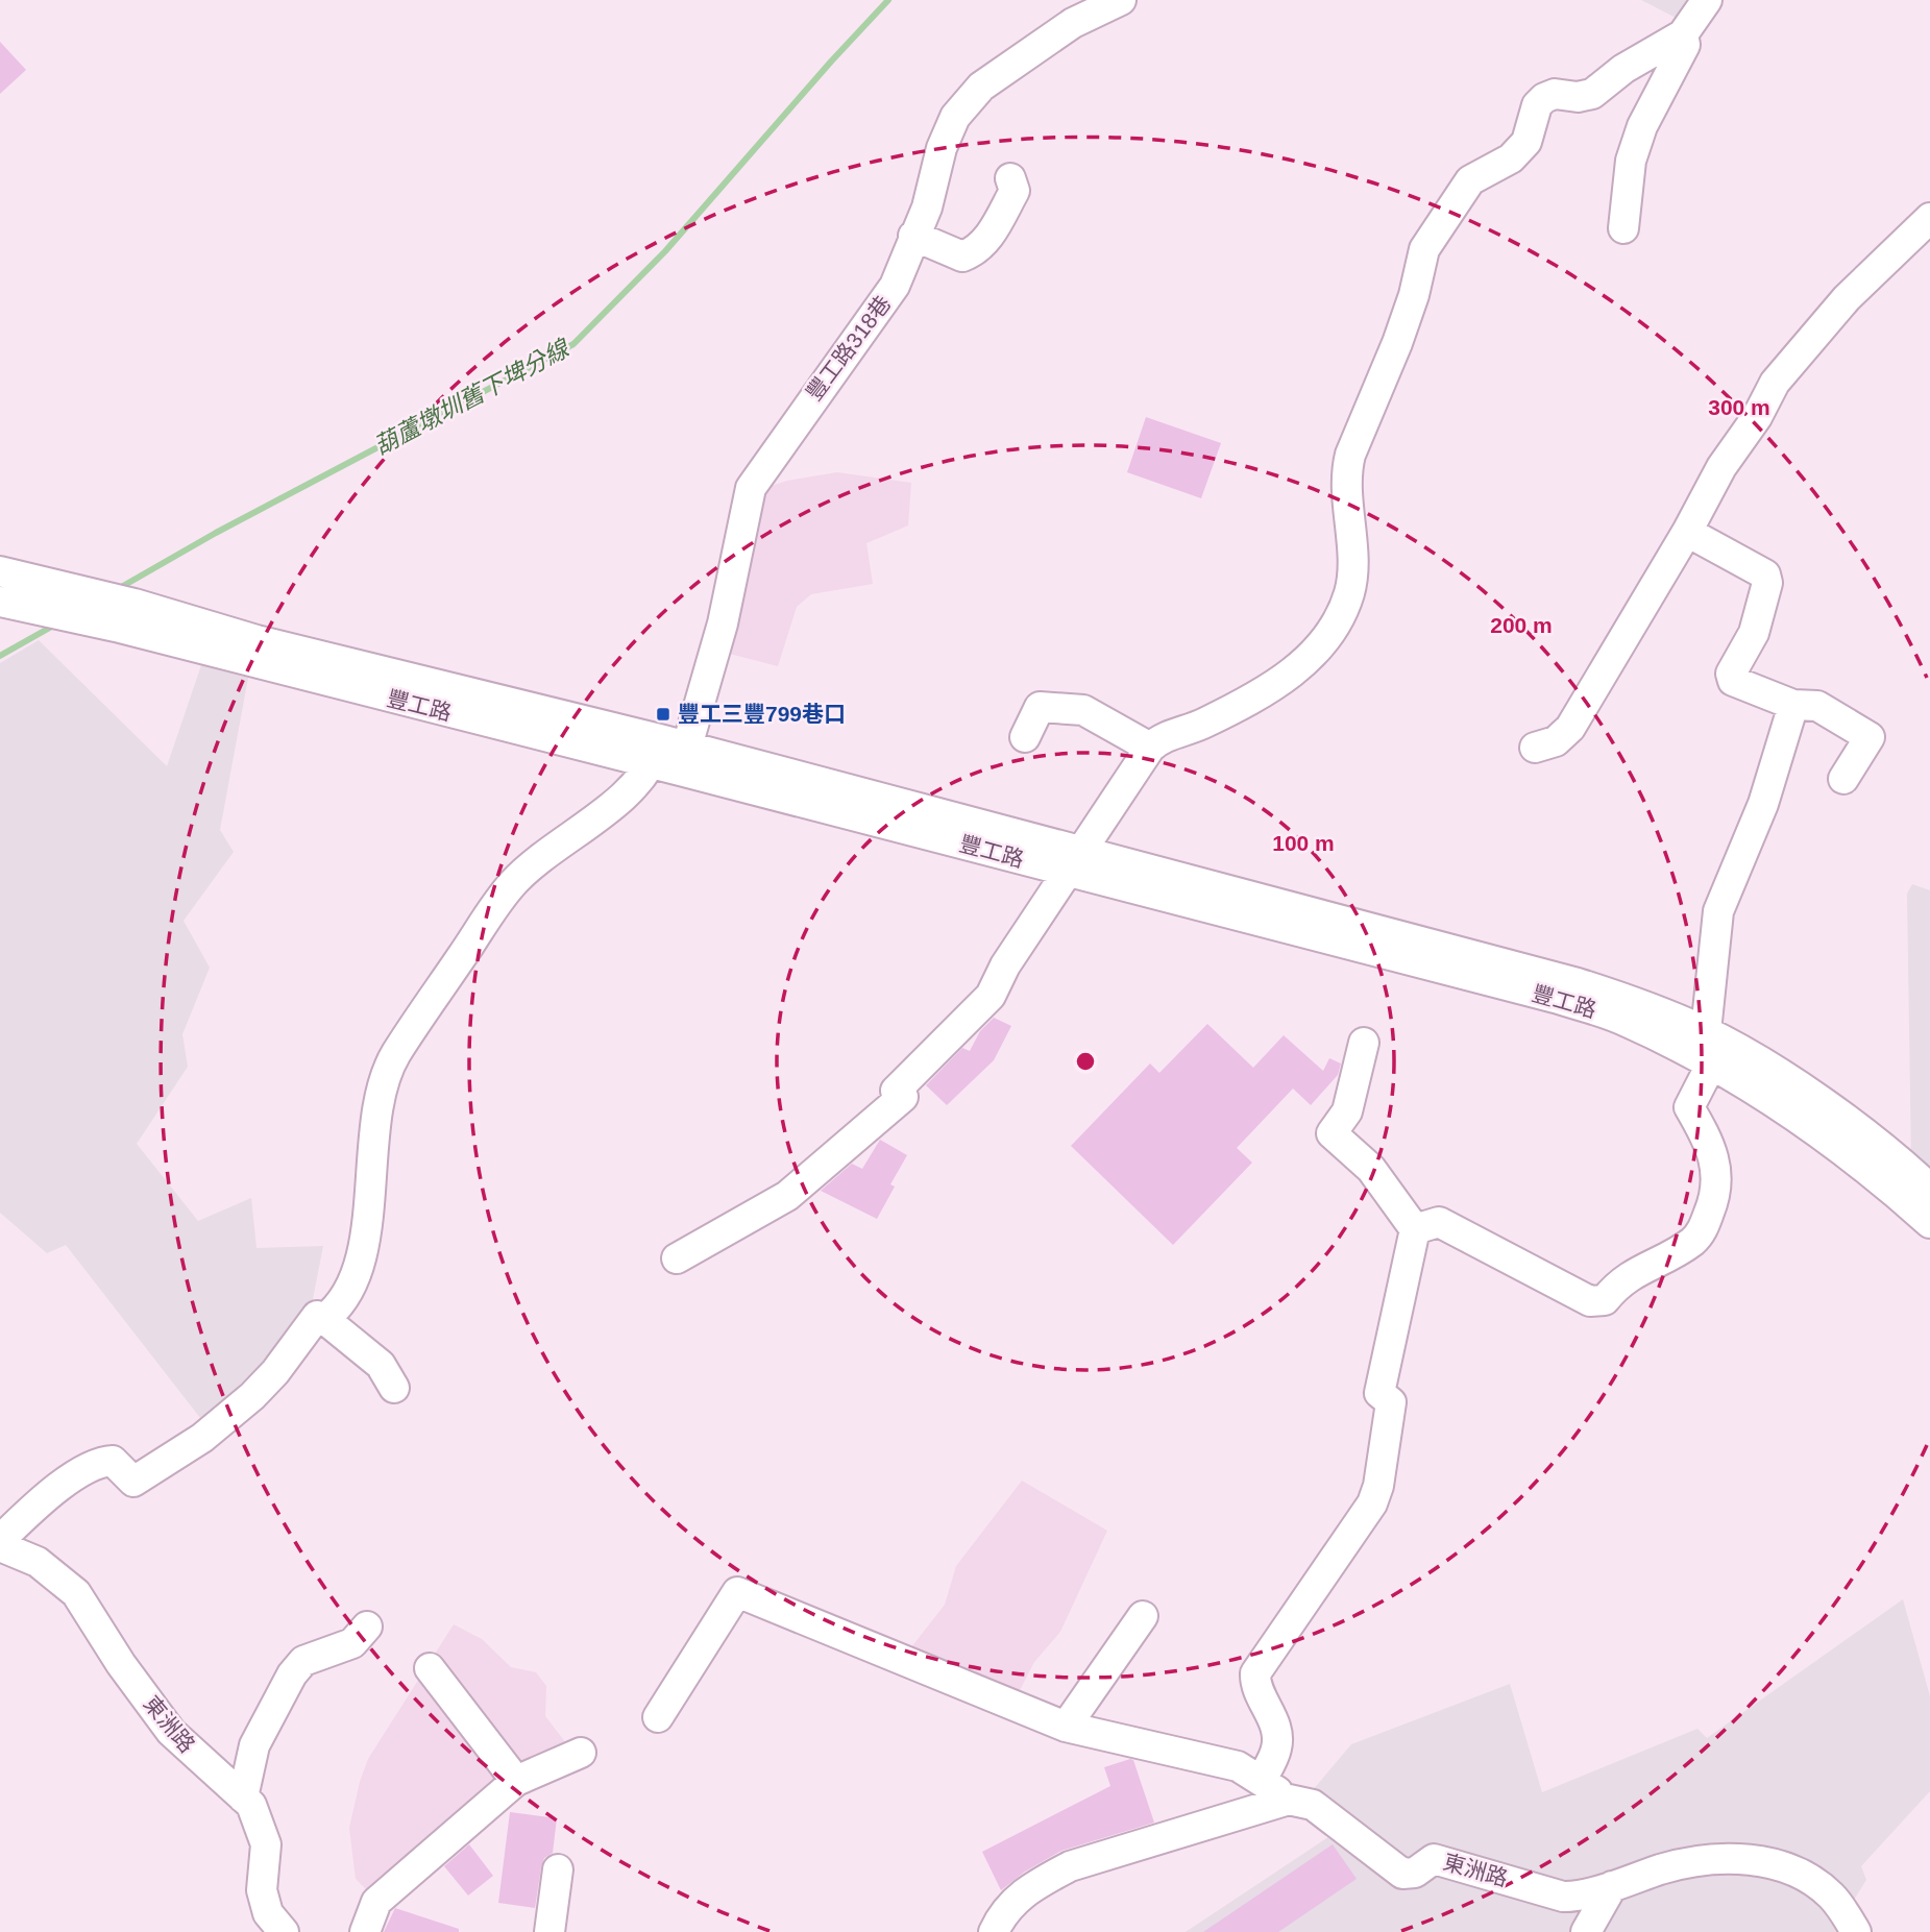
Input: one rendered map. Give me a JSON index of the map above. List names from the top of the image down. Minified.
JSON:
{"streets":{"street":["豐工路318巷","豐工路","東洲路"]},"crossings":[["豐工路318巷","豐工路"]],"water":["葫蘆墩圳舊下埤分線"],"places":{"transit":["豐工三豐799巷口"]},"rings":["300 m","200 m","100 m"]}
